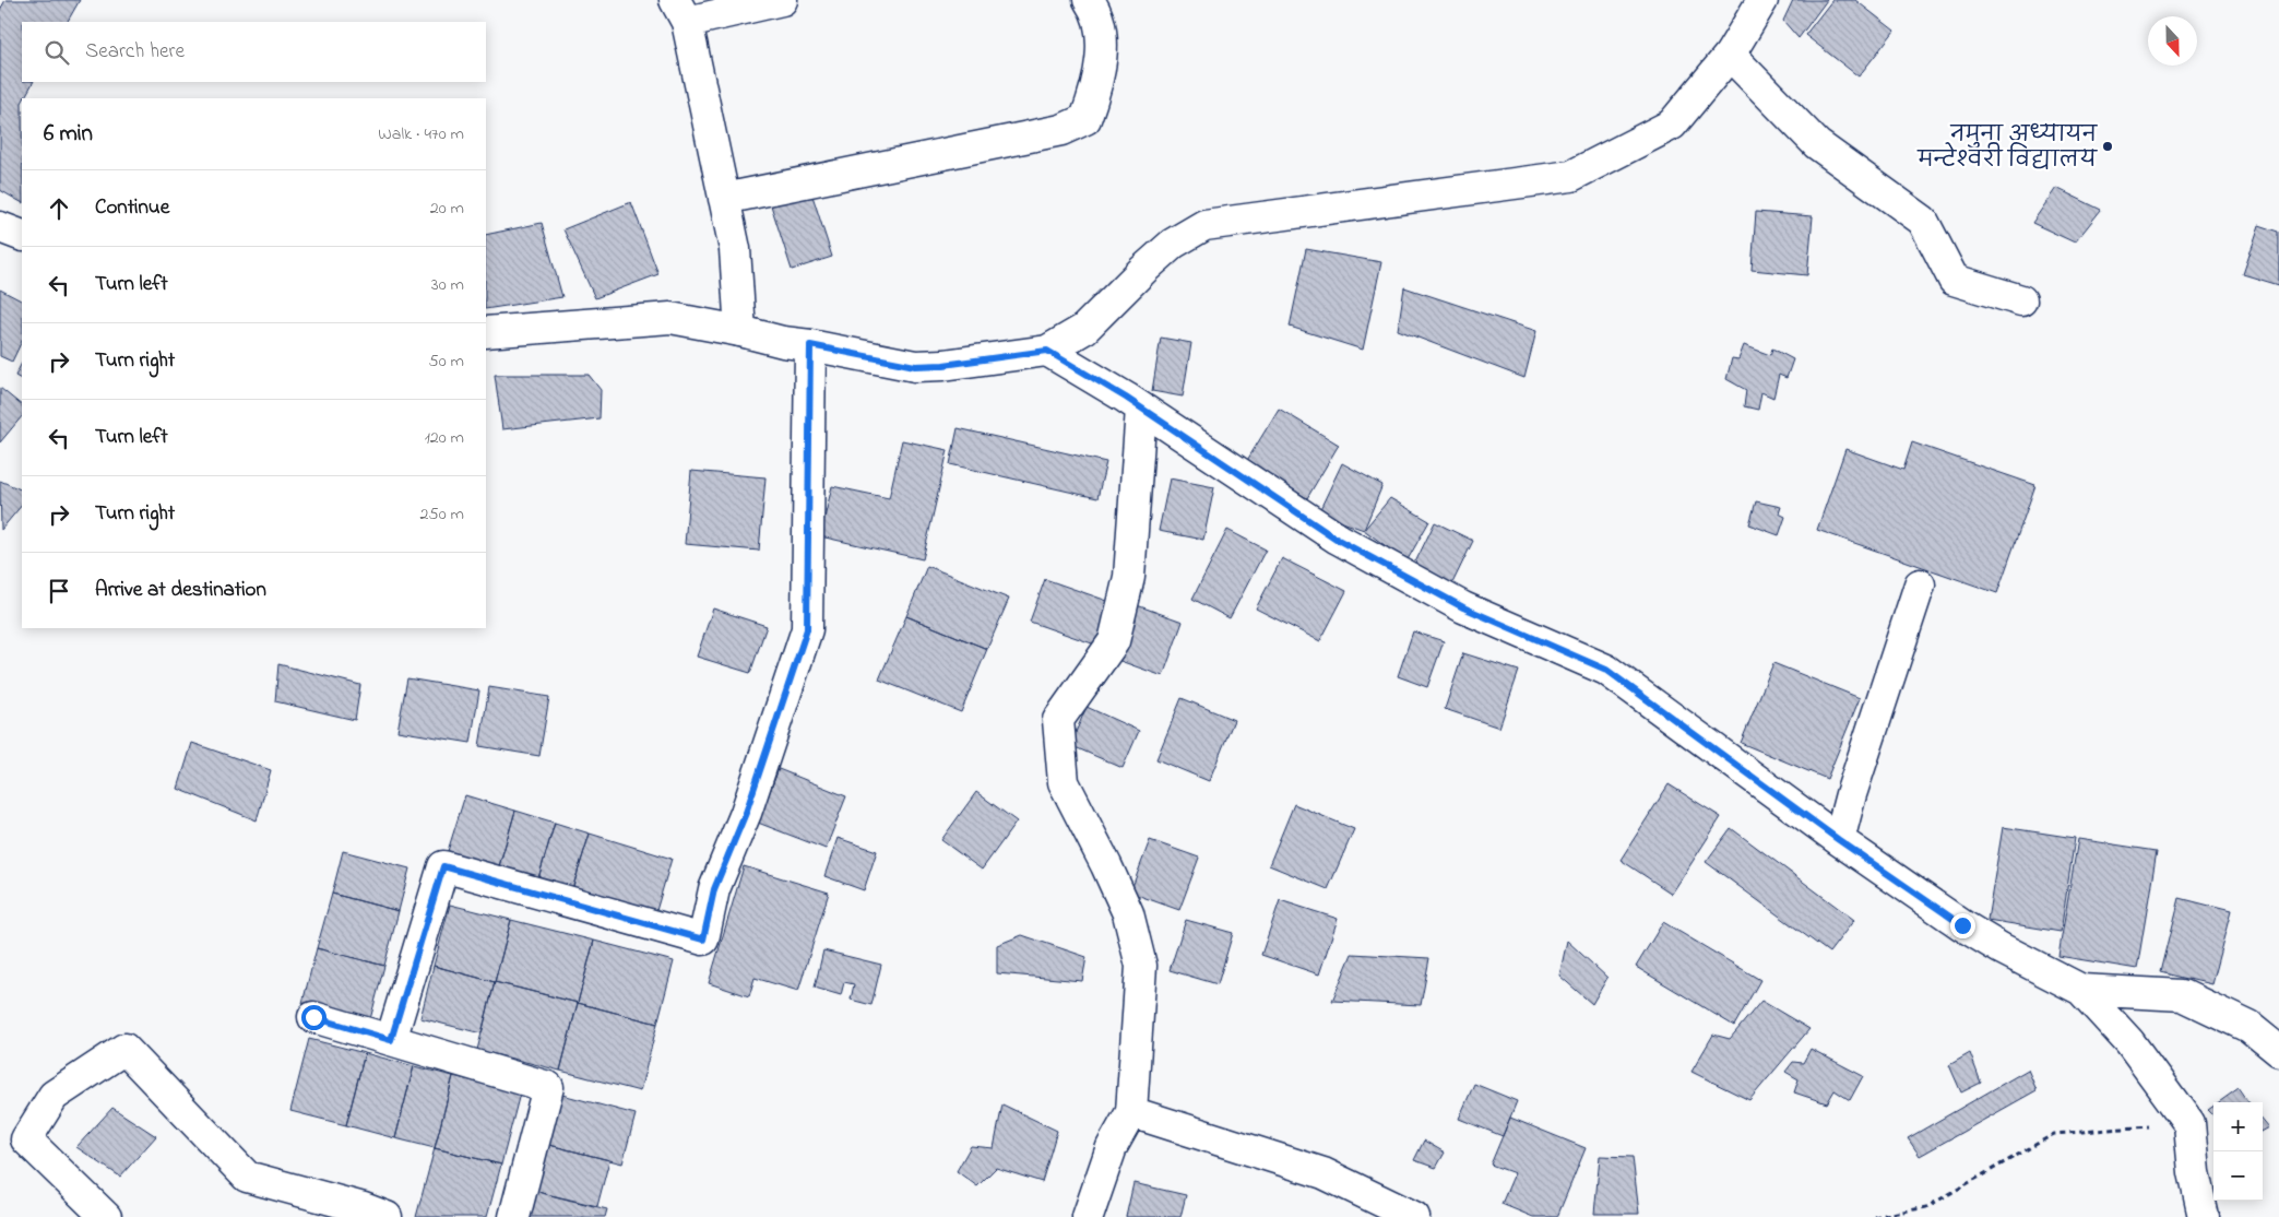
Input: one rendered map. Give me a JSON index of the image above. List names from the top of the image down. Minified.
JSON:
{"places":["नमुना अध्यायन मन्टेश्वरी विद्यालय"],"north":"bottom","page":{"search":"Search here","heading":["6 min","Walk · 470 m"],"list":[["Continue","20 m"],["Turn left","30 m"],["Turn right","50 m"],["Turn left","120 m"],["Turn right","250 m"],"Arrive at destination"],"map_buttons":["+","−"]}}
